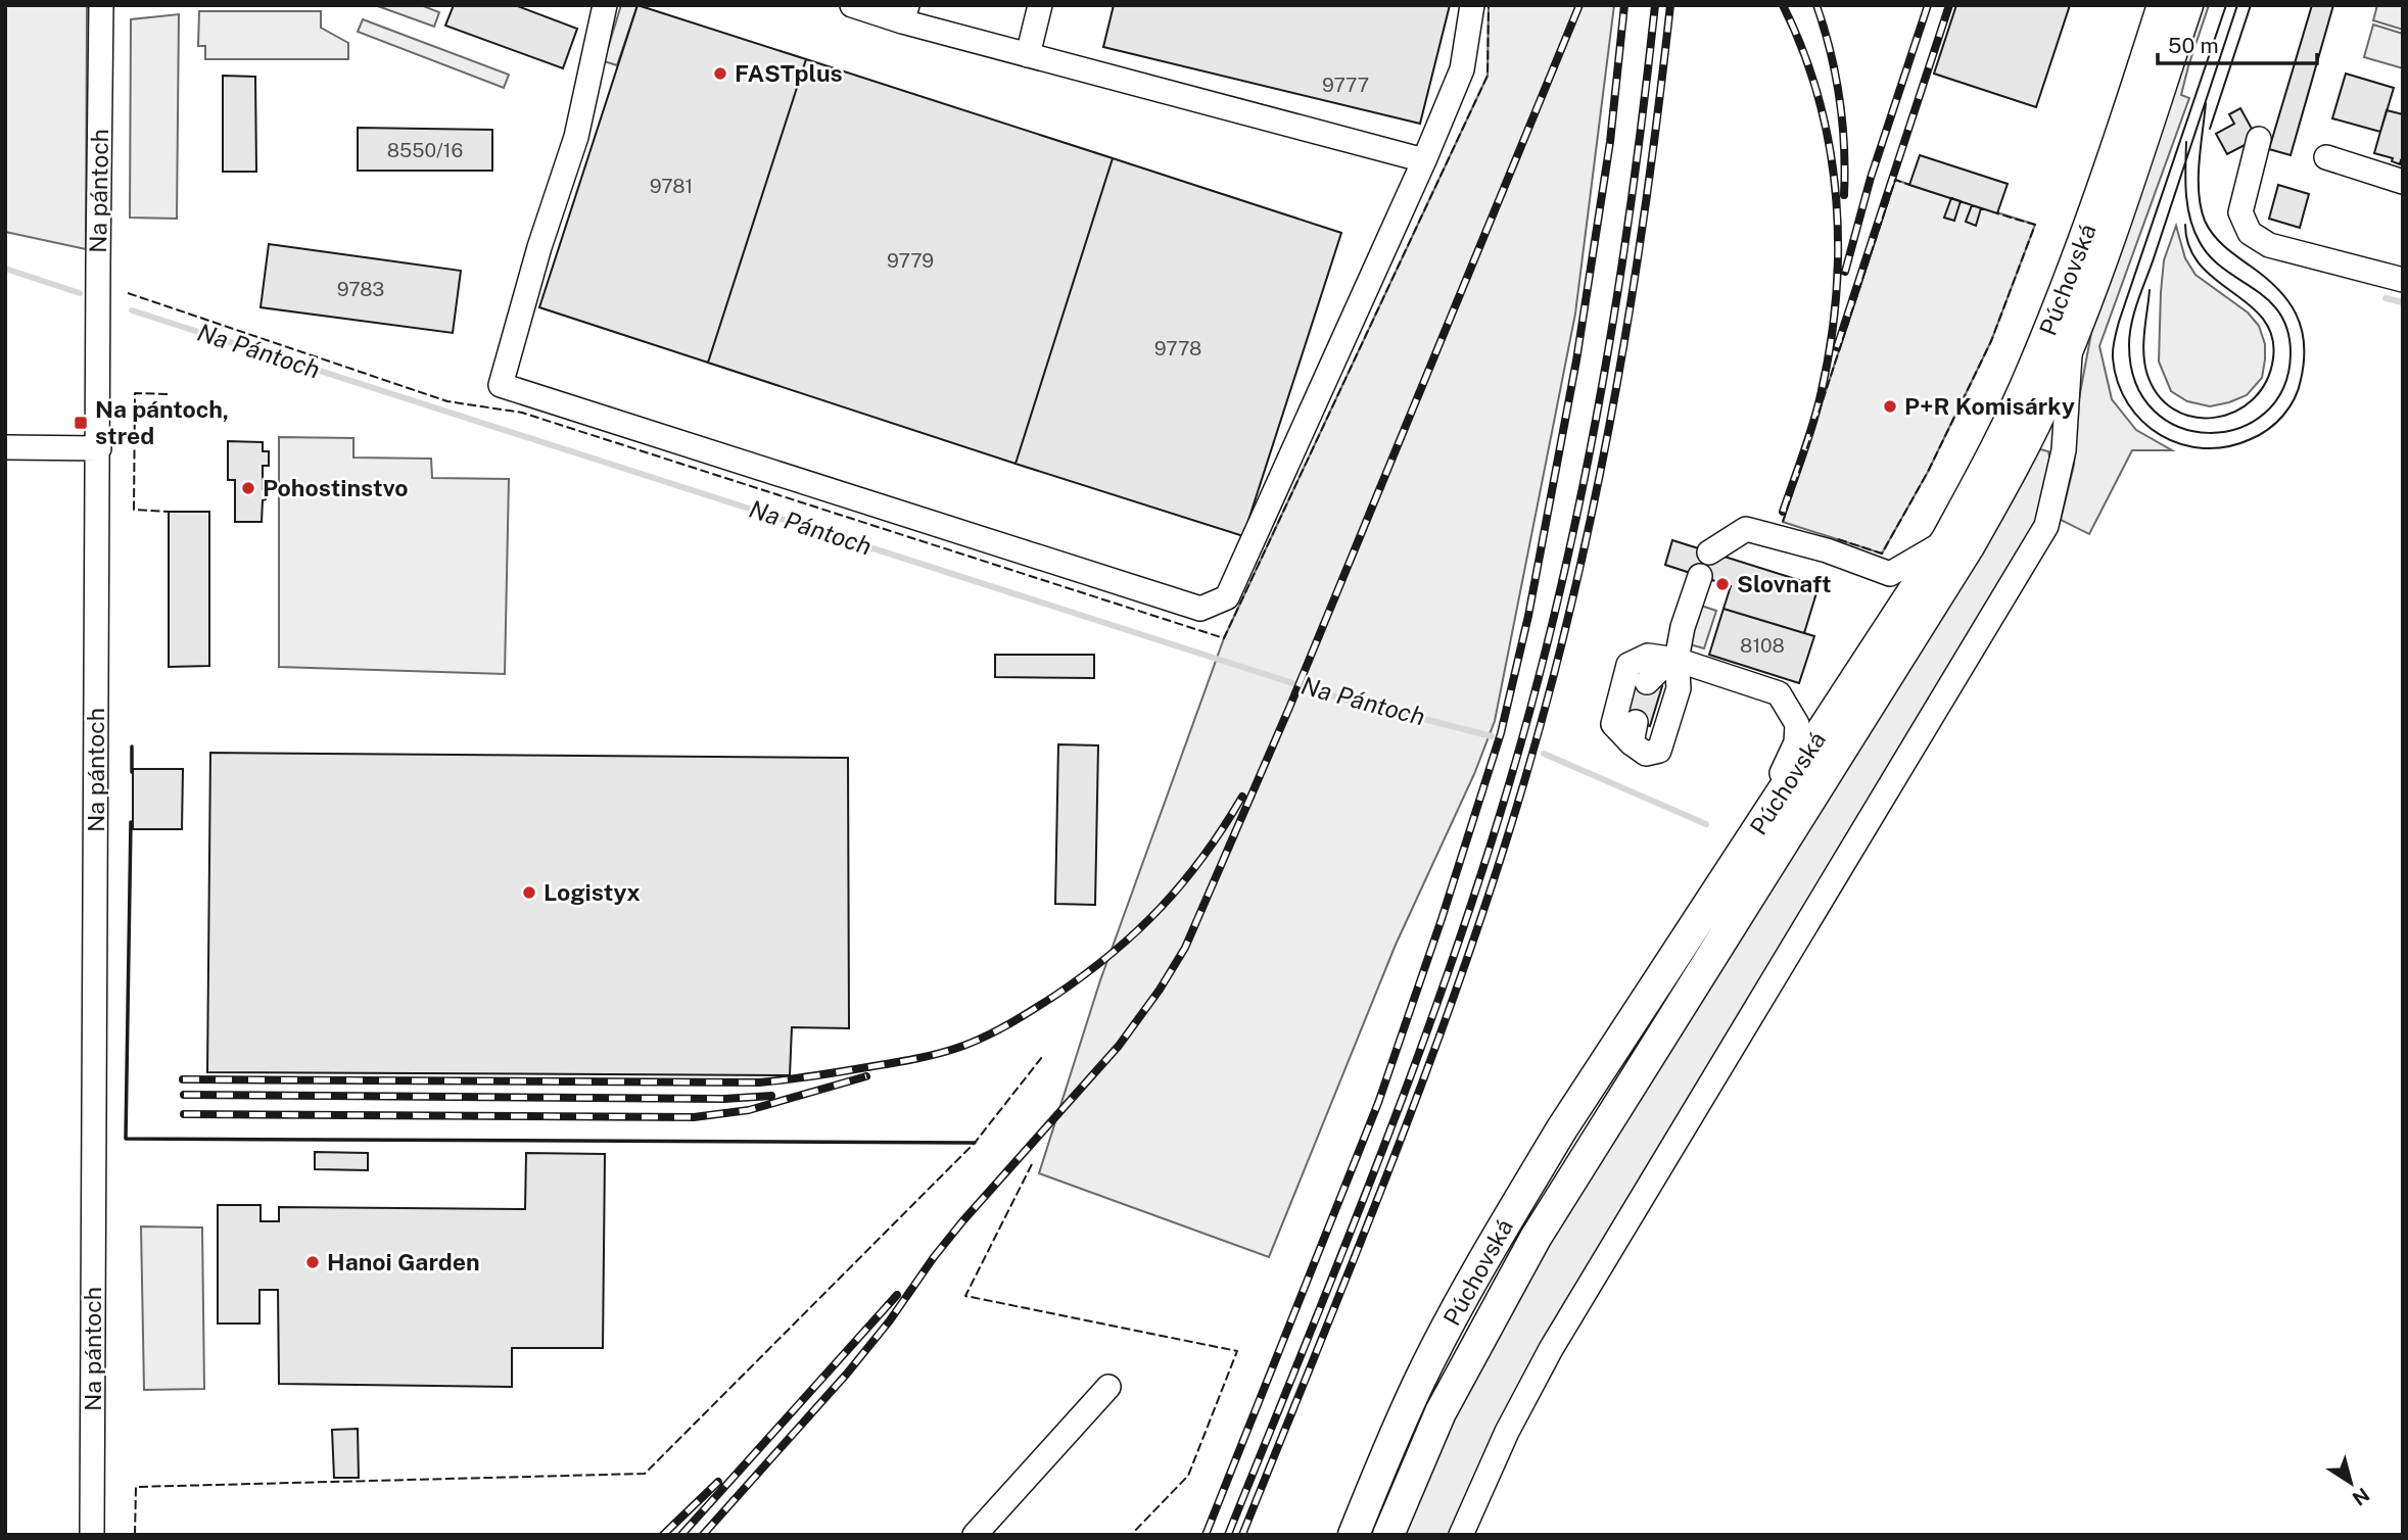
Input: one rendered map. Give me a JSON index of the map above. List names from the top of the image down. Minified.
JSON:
{"streets":{"main road":["Púchovská"],"street":["Na pántoch"]},"water":["Na Pántoch"],"places":{"other":["FASTplus","P+R Komisárky","Pohostinstvo","Slovnaft","Logistyx","Hanoi Garden"],"transit":["Na pántoch, stred"]},"house_numbers":["9777","8550/16","9781","9779","9783","9778","8108"],"scale_bar":"50 m","north":"bottom right"}
